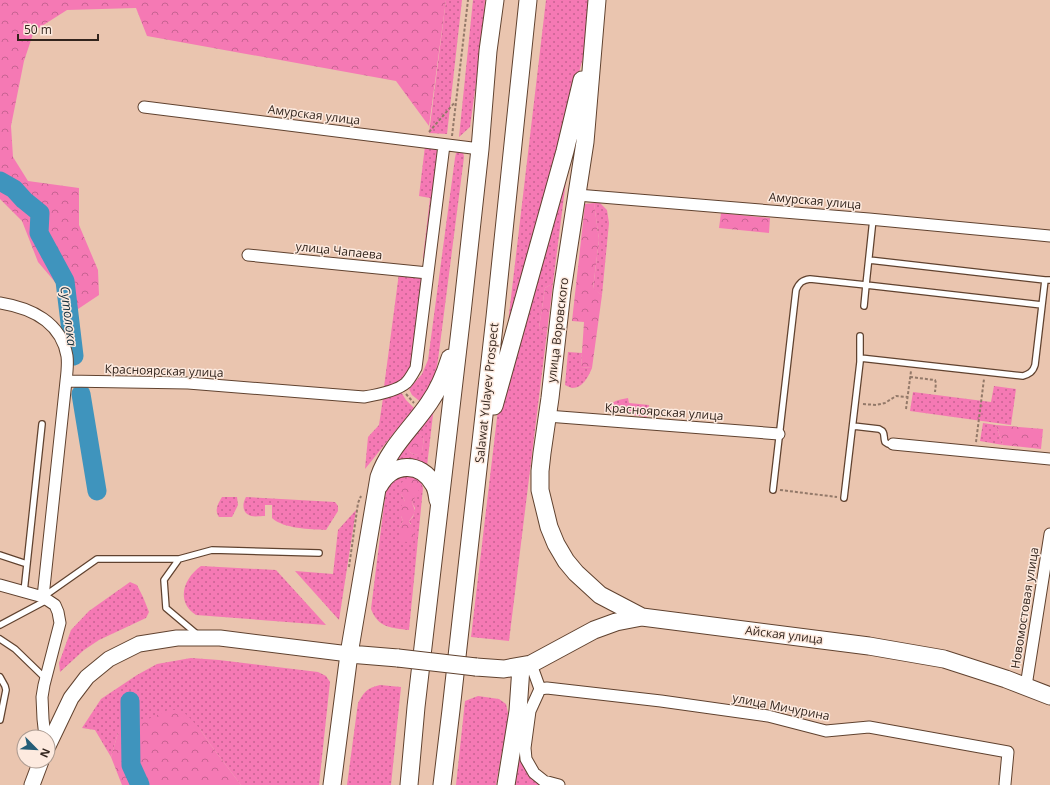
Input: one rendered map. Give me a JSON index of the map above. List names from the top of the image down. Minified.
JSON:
{"streets":{"main road":["улица Воровского","Salawat Yulayev Prospect","Айская улица"],"street":["Амурская улица","улица Чапаева","Красноярская улица","Новомостовая улица","улица Мичурина"]},"crossings":[["Амурская улица","улица Воровского"],["Амурская улица","Красноярская улица"],["улица Чапаева","Красноярская улица"],["улица Воровского","Красноярская улица"],["улица Воровского","Айская улица"],["Новомостовая улица","Айская улица"]],"water":["Сутолока"],"scale_bar":"50 m","north":"bottom right"}
